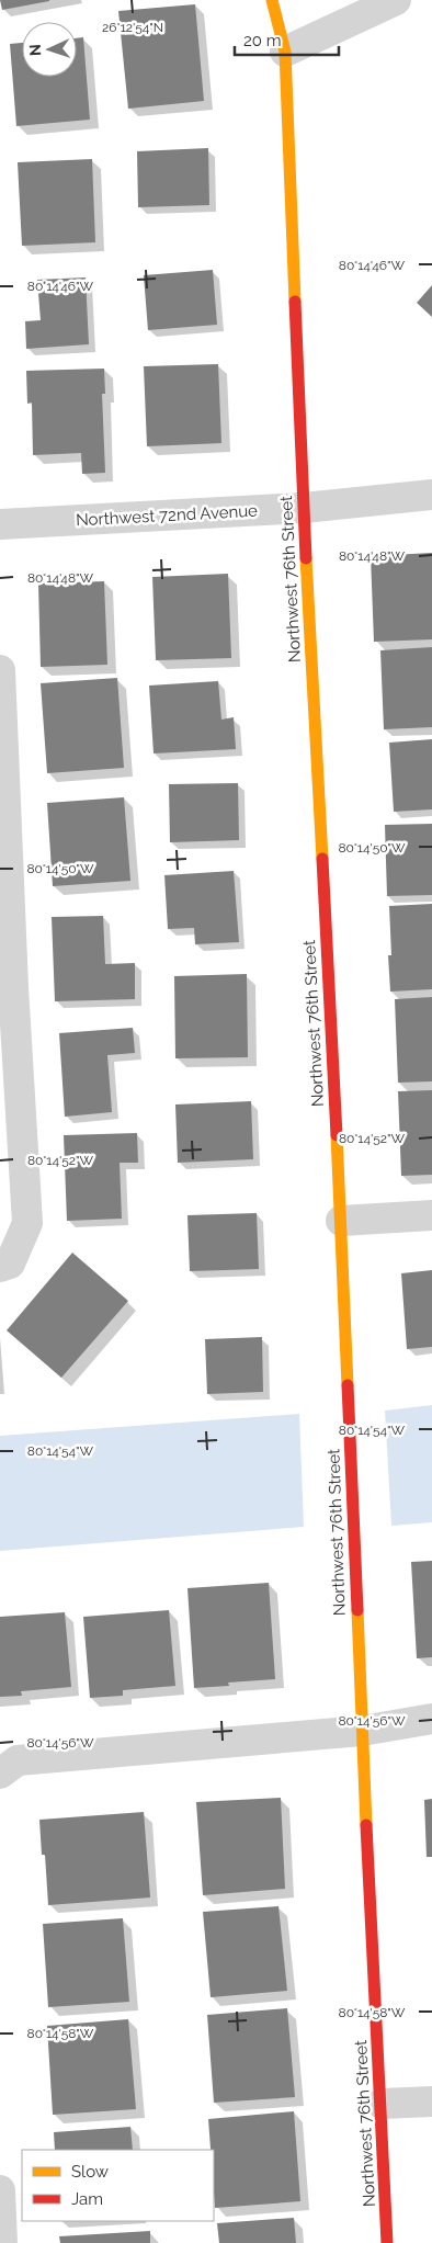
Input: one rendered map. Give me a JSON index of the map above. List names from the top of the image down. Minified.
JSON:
{"streets":{"street":["Northwest 72nd Avenue","Northwest 76th Street"]},"crossings":[["Northwest 72nd Avenue","Northwest 76th Street"]],"legend":["Slow","Jam"],"scale_bar":"20 m","north":"left","coordinates":["26°12'54\"N","80°14'46\"W","80°14'48\"W","80°14'50\"W","80°14'52\"W","80°14'54\"W","80°14'56\"W","80°14'58\"W"]}
